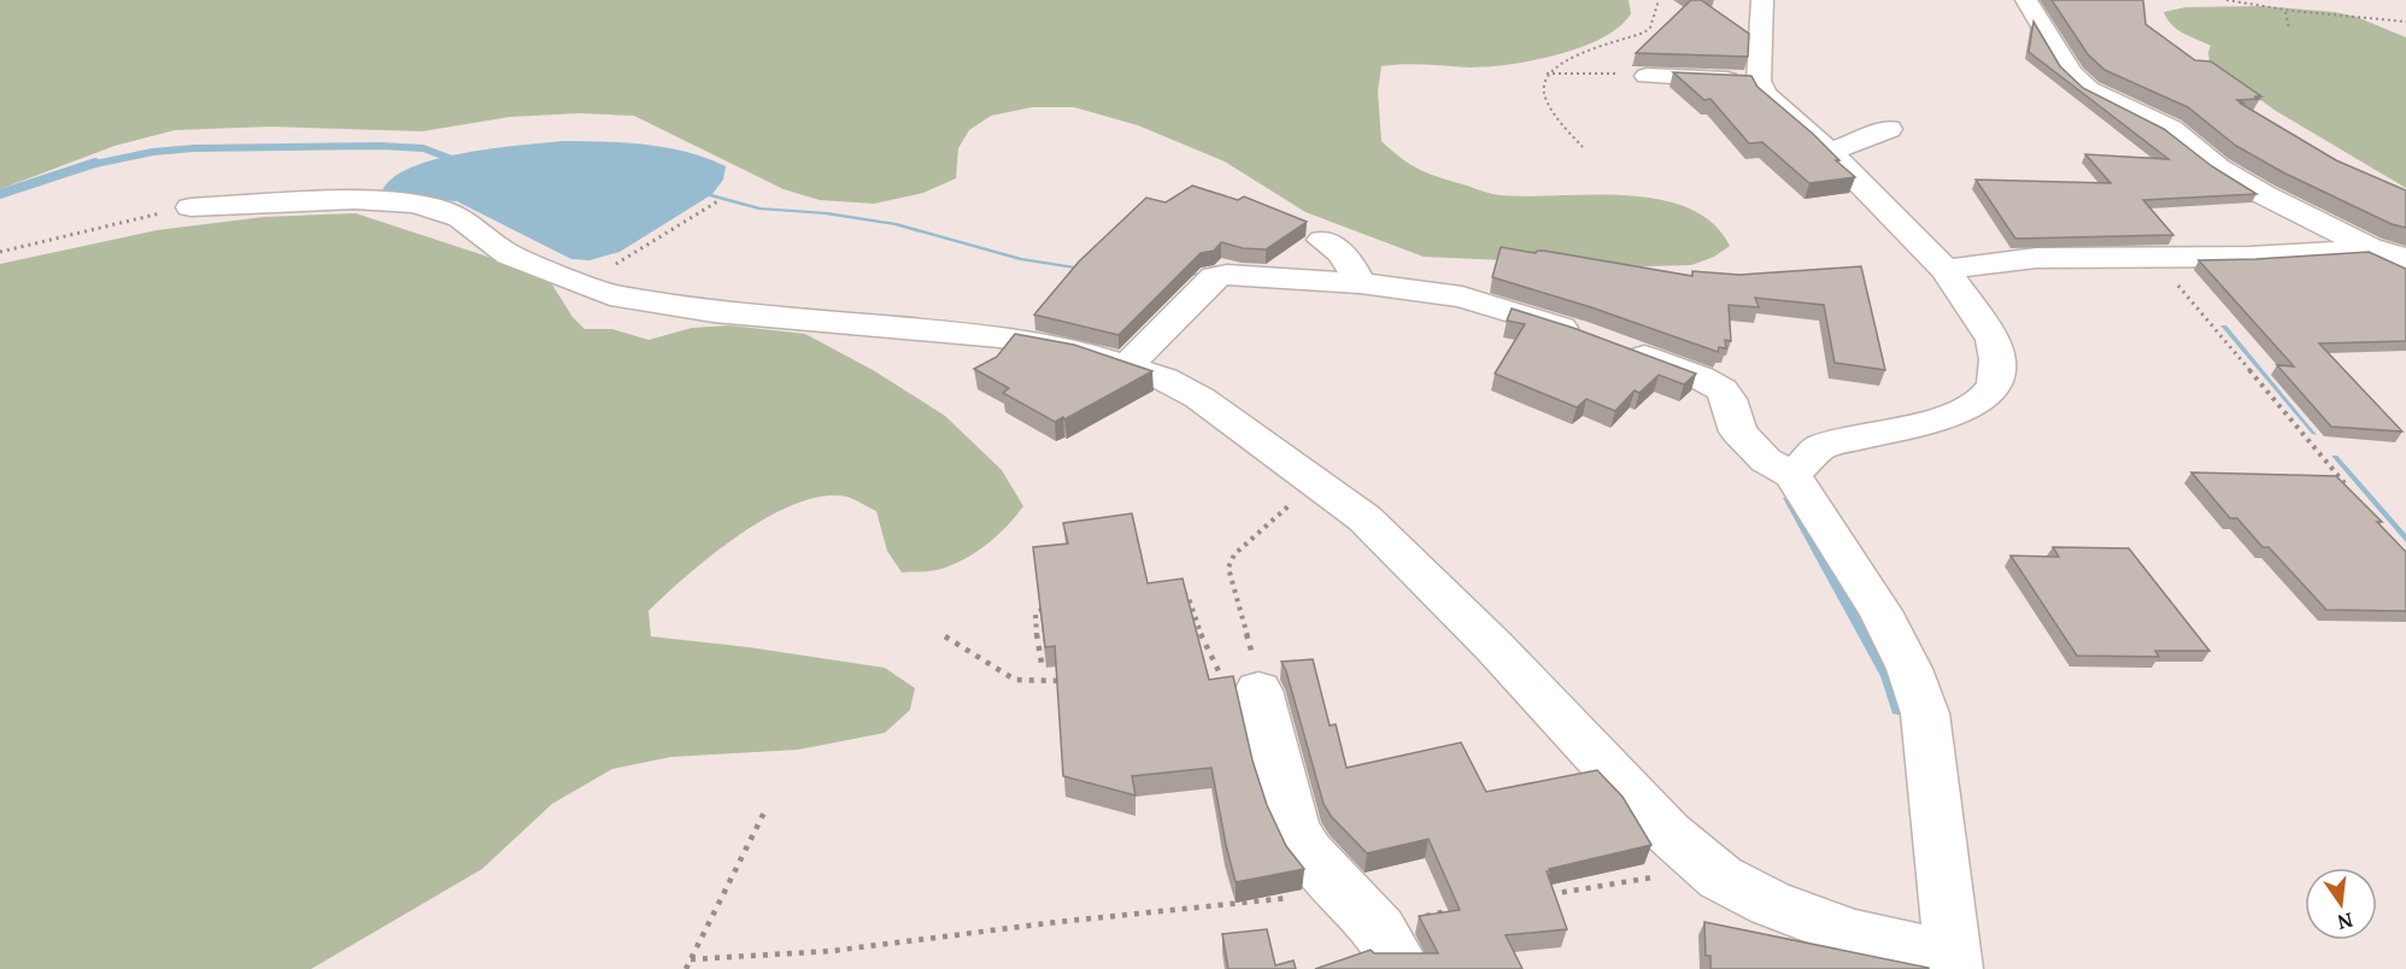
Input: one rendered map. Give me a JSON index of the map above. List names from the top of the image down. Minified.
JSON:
{"north":"bottom"}
